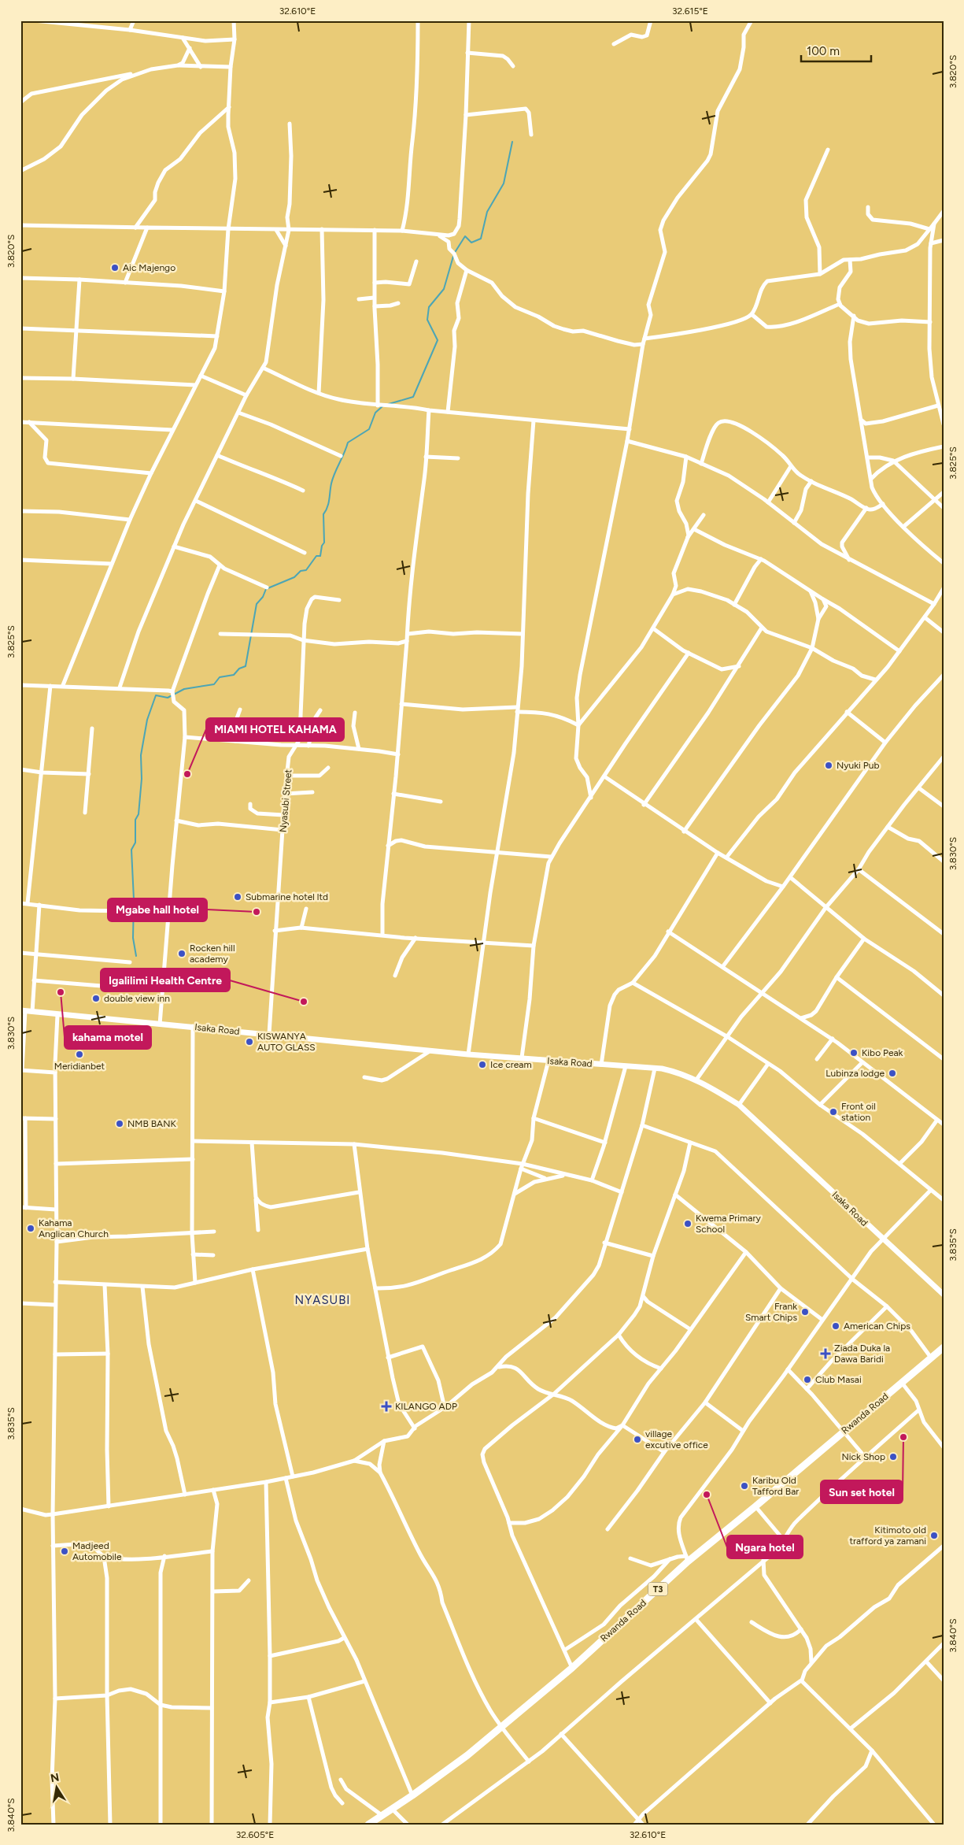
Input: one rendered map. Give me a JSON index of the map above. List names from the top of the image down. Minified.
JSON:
{"streets":{"highway":["Rwanda Road","T3"],"street":["Nyasubi Street","Isaka Road"]},"crossings":[["Nyasubi Street","Isaka Road"]],"districts":["NYASUBI"],"places":{"other":["Aic Majengo","Nyuki Pub","MIAMI HOTEL KAHAMA","Submarine hotel ltd","Mgabe hall hotel","Rocken hill academy","kahama motel","double view inn","Igalilimi Health Centre","KISWANYA AUTO GLASS","Kibo Peak","Meridianbet","Ice cream","Lubinza lodge","Front oil station","NMB BANK","Kwema Primary School","Kahama Anglican Church","Frank Smart Chips","American Chips","Club Masai","Sun set hotel","village excutive office","Nick Shop","Karibu Old Tafford Bar","Ngara hotel","Kitimoto old trafford ya zamani","Madjeed Automobile"],"health":["Ziada Duka la Dawa Baridi","KILANGO ADP"]},"scale_bar":"100 m","north":"top","coordinates":["32.610°E","32.615°E","3.820°S","3.825°S","3.830°S","3.835°S","3.840°S","32.605°E"]}
